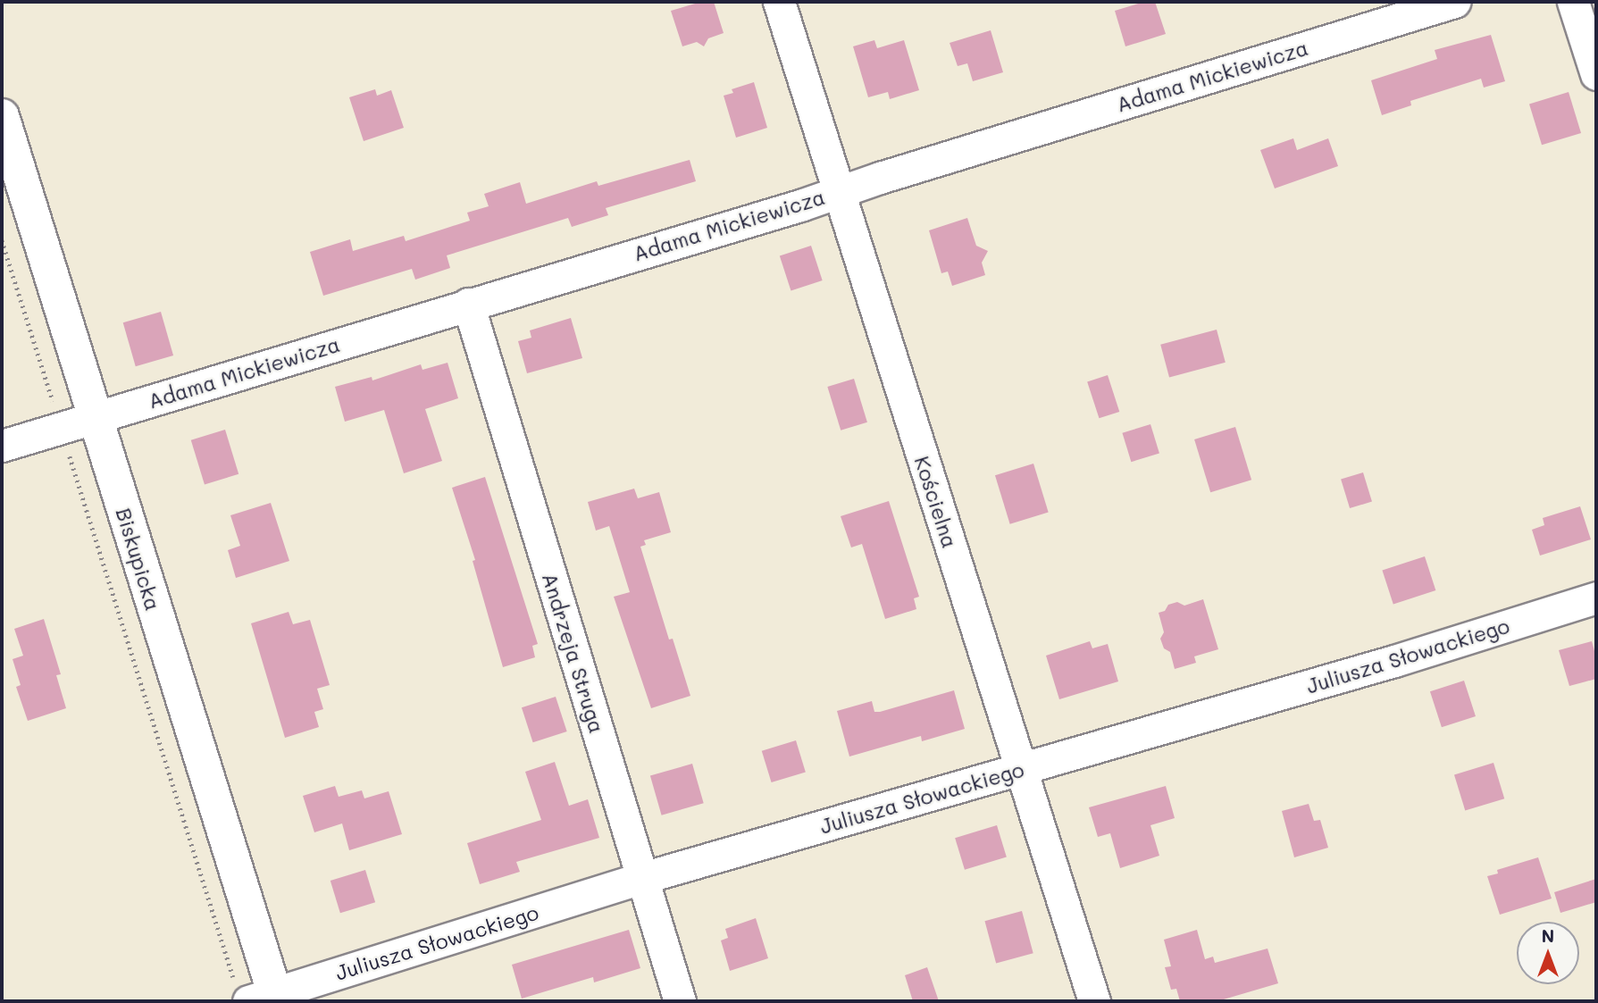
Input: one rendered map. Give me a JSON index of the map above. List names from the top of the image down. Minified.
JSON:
{"streets":{"main road":["Biskupicka"],"street":["Adama Mickiewicza","Kościelna","Andrzeja Struga","Juliusza Słowackiego"]},"crossings":[["Adama Mickiewicza","Kościelna"],["Adama Mickiewicza","Biskupicka"],["Adama Mickiewicza","Andrzeja Struga"],["Kościelna","Juliusza Słowackiego"],["Biskupicka","Juliusza Słowackiego"],["Andrzeja Struga","Juliusza Słowackiego"]],"north":"top"}
